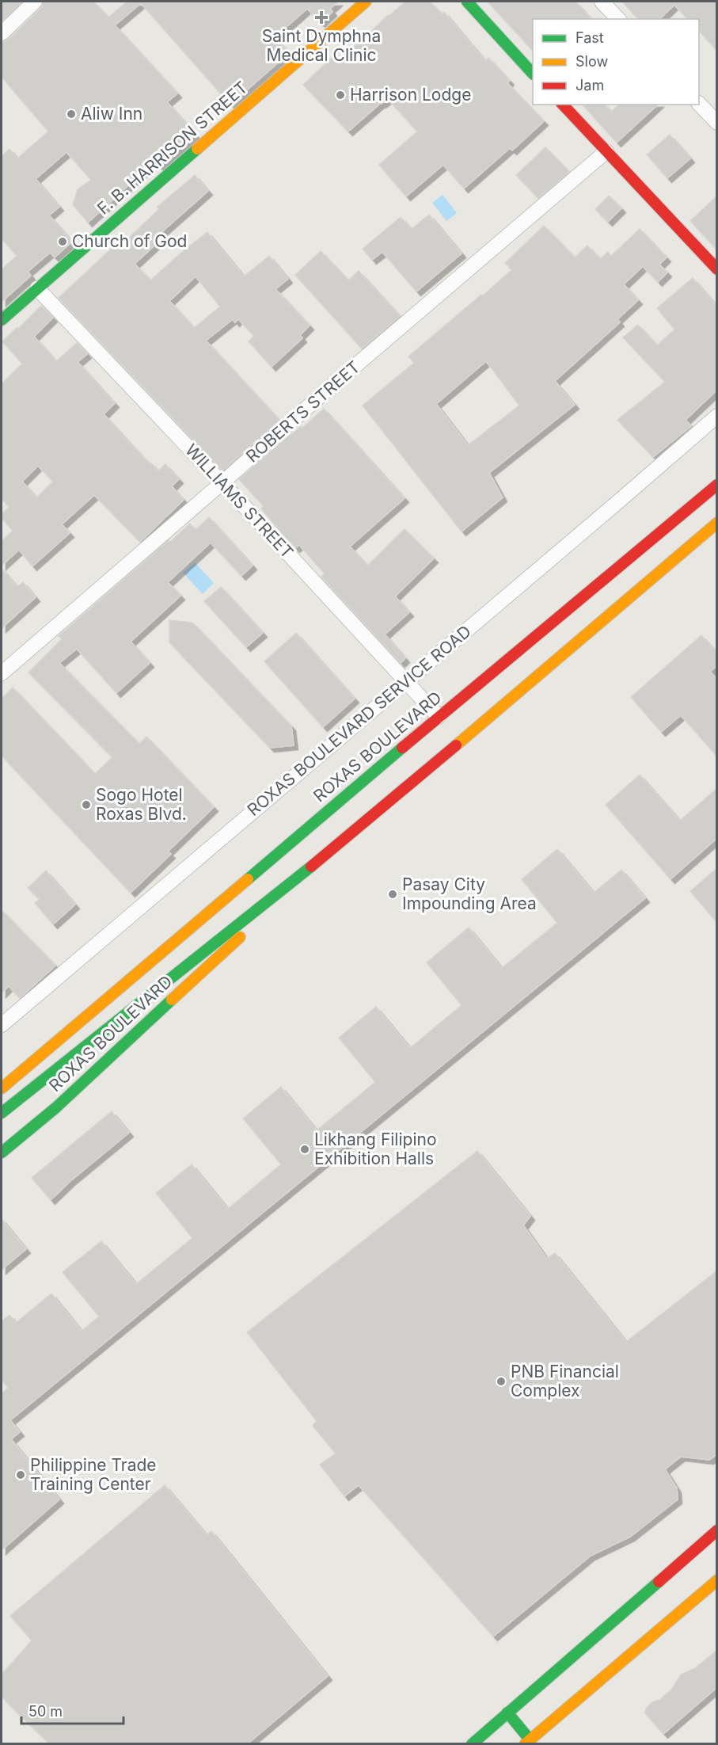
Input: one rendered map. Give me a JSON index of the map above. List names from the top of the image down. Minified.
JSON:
{"streets":{"main road":["F. B. HARRISON STREET","ROXAS BOULEVARD"],"street":["ROBERTS STREET","WILLIAMS STREET","ROXAS BOULEVARD SERVICE ROAD"]},"crossings":[["F. B. HARRISON STREET","WILLIAMS STREET"],["ROBERTS STREET","WILLIAMS STREET"],["WILLIAMS STREET","ROXAS BOULEVARD SERVICE ROAD"],["WILLIAMS STREET","ROXAS BOULEVARD"]],"places":{"health":["Saint Dymphna Medical Clinic"],"other":["Harrison Lodge","Aliw Inn","Church of God","Sogo Hotel Roxas Blvd.","Pasay City Impounding Area","Likhang Filipino Exhibition Halls","PNB Financial Complex","Philippine Trade Training Center"]},"legend":["Fast","Slow","Jam"],"scale_bar":"50 m"}
